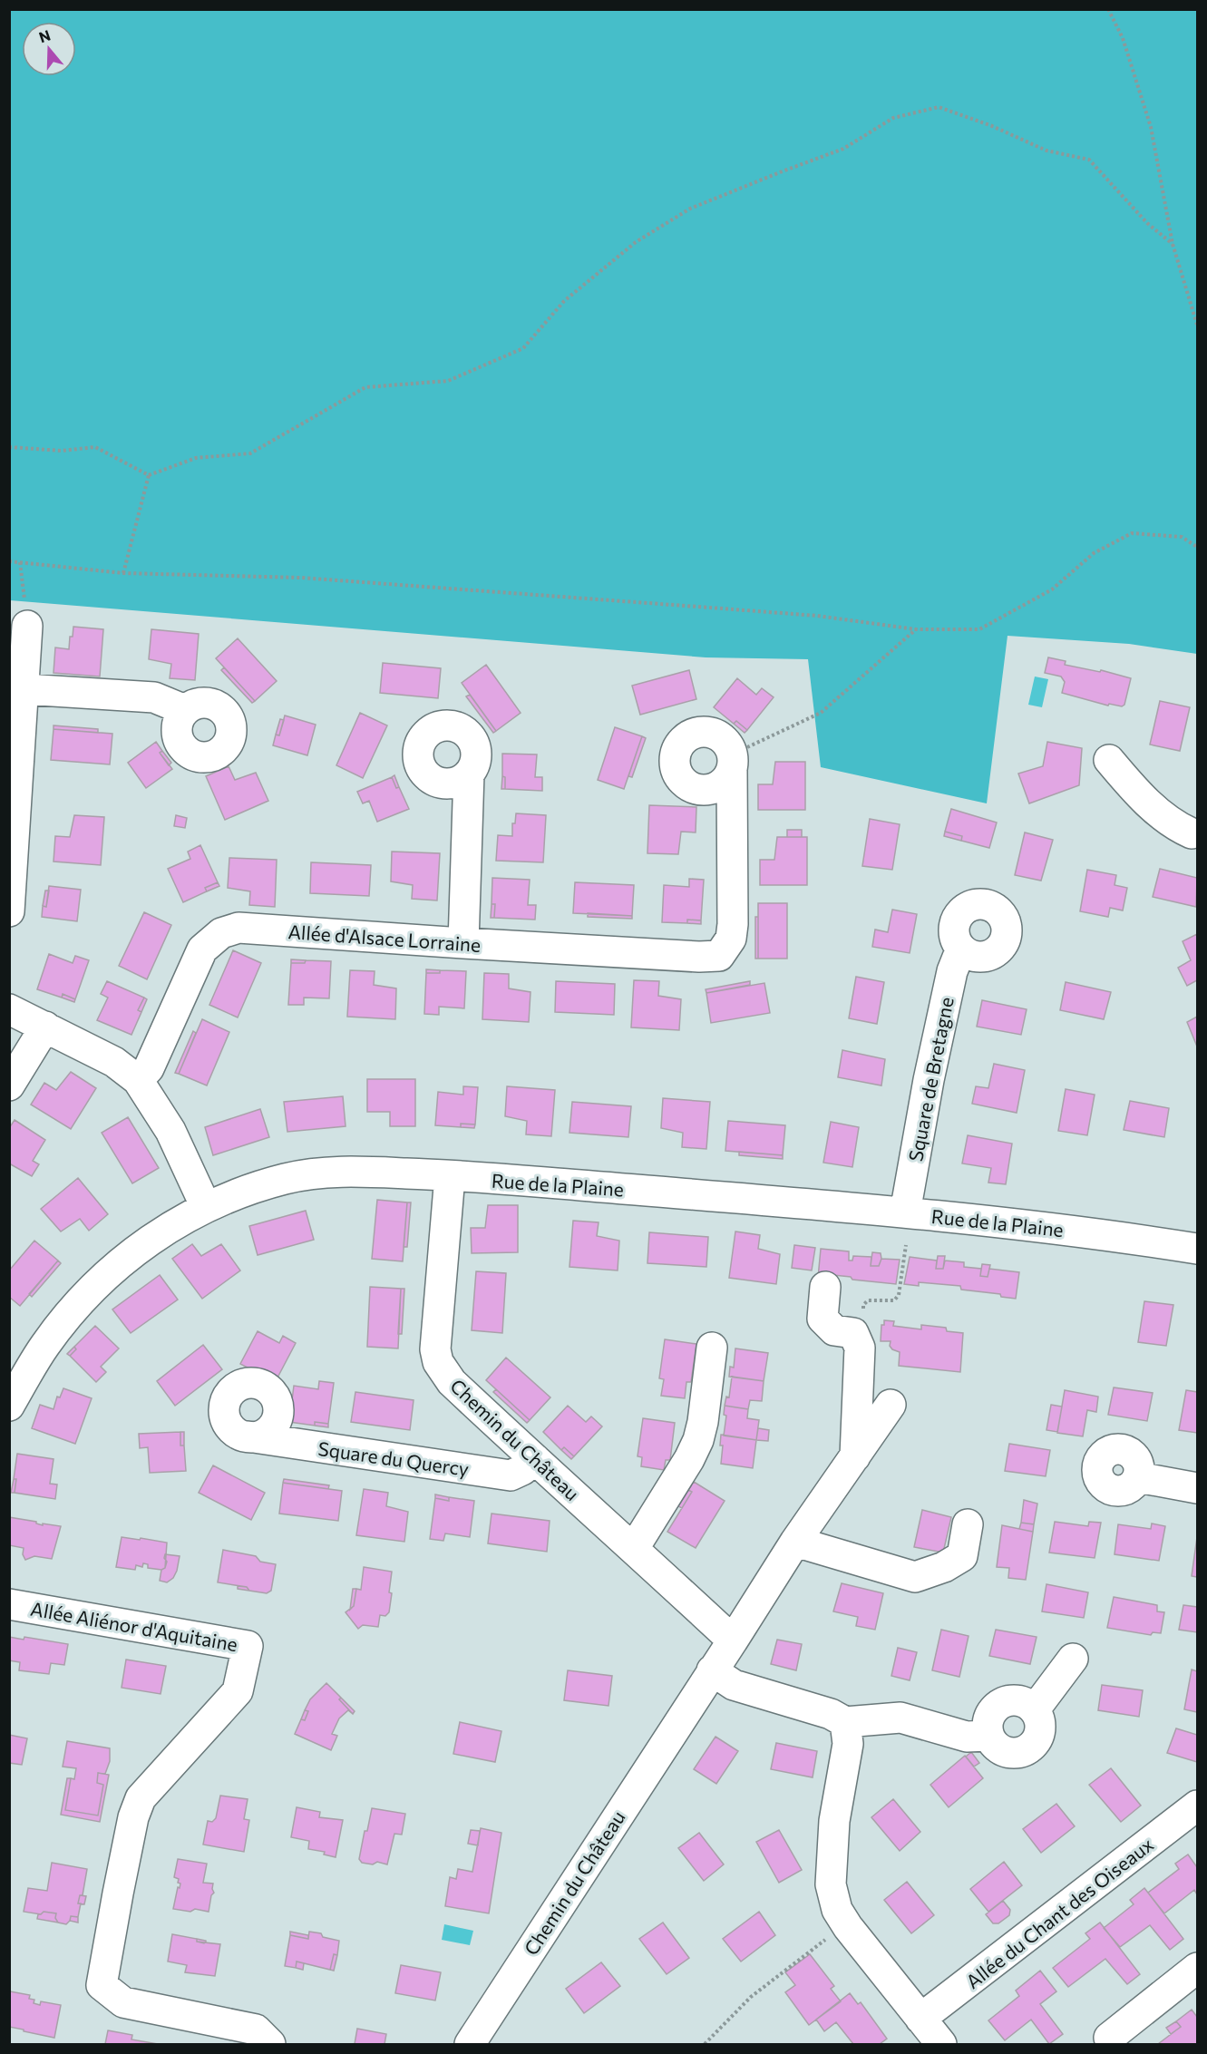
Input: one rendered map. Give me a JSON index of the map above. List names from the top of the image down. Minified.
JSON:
{"streets":{"street":["Allée d'Alsace Lorraine","Square de Bretagne","Rue de la Plaine","Chemin du Château","Square du Quercy","Allée Aliénor d'Aquitaine","Allée du Chant des Oiseaux"]},"crossings":[["Square de Bretagne","Rue de la Plaine"],["Rue de la Plaine","Chemin du Château"],["Chemin du Château","Square du Quercy"]],"north":"top"}
